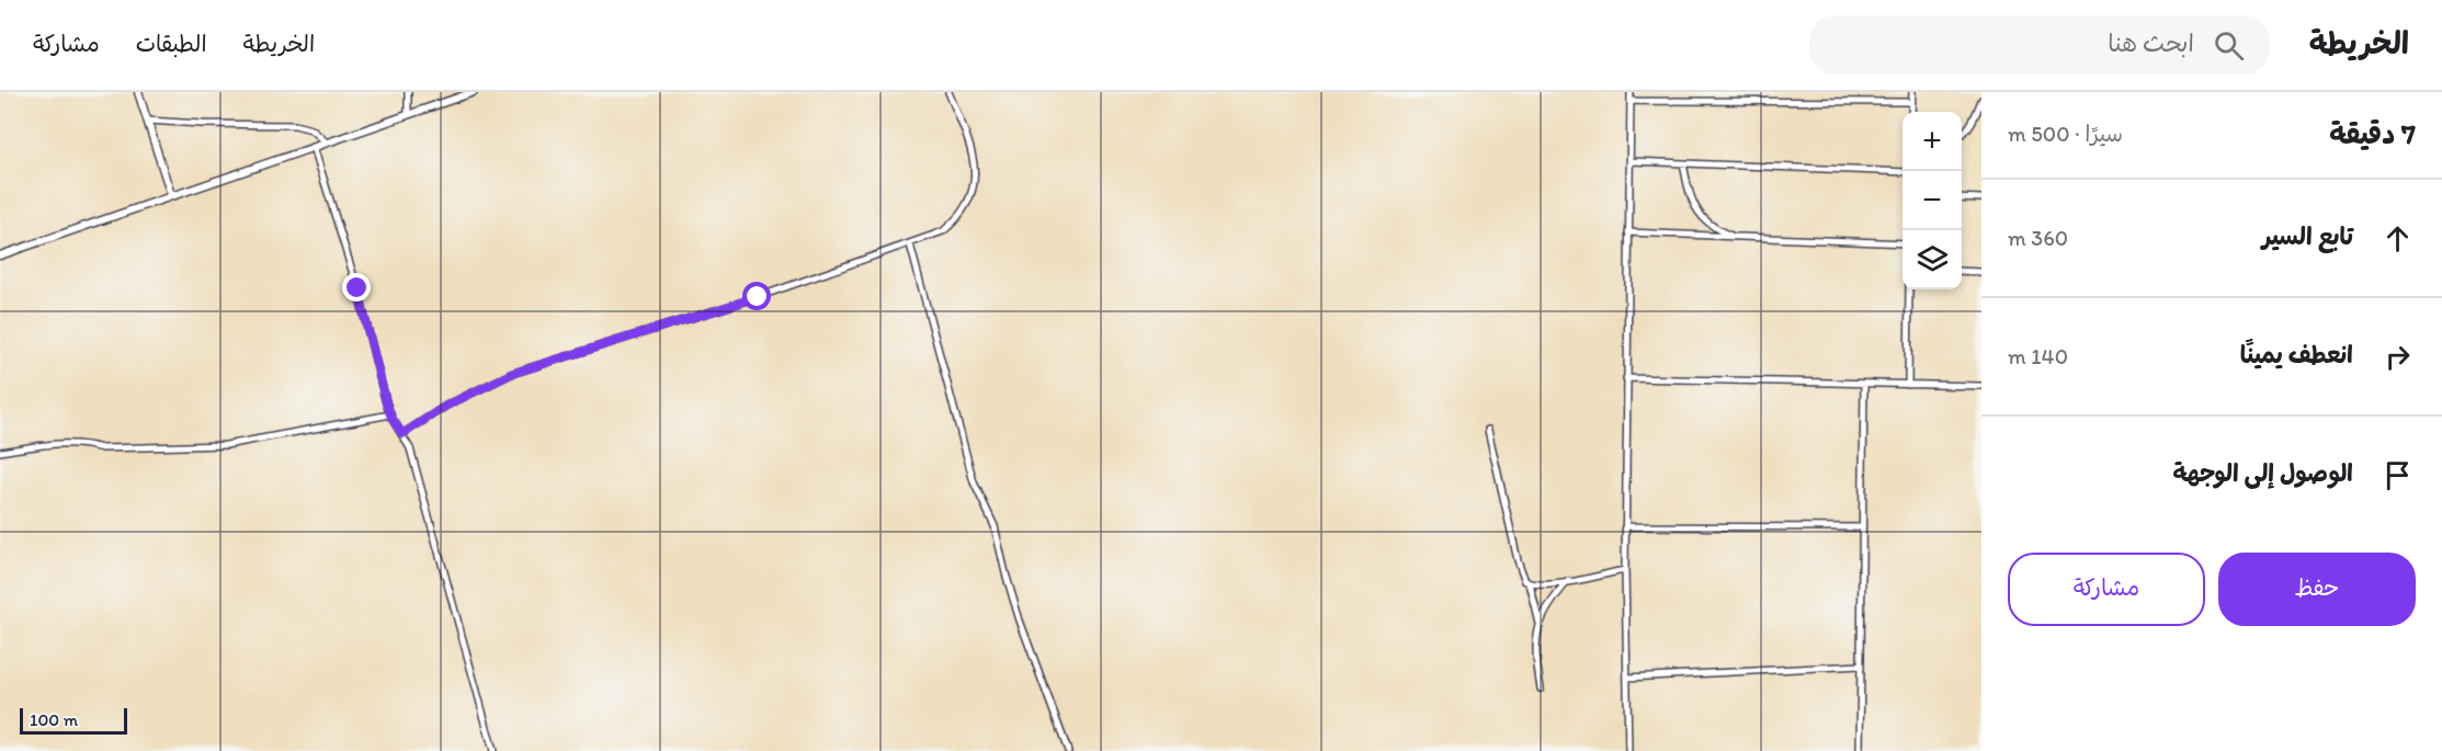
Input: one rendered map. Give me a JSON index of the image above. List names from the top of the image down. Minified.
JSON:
{"scale_bar":"100 m","page":{"header":"الخريطة","search":"ابحث هنا","nav":["الخريطة","الطبقات","مشاركة"],"heading":["7 دقيقة","سيرًا · 500 m"],"map_buttons":["+","−"],"list":[["تابع السير","360 m"],["انعطف يمينًا","140 m"],"الوصول إلى الوجهة"],"buttons":["حفظ","مشاركة"],"scale":"100 m"}}
